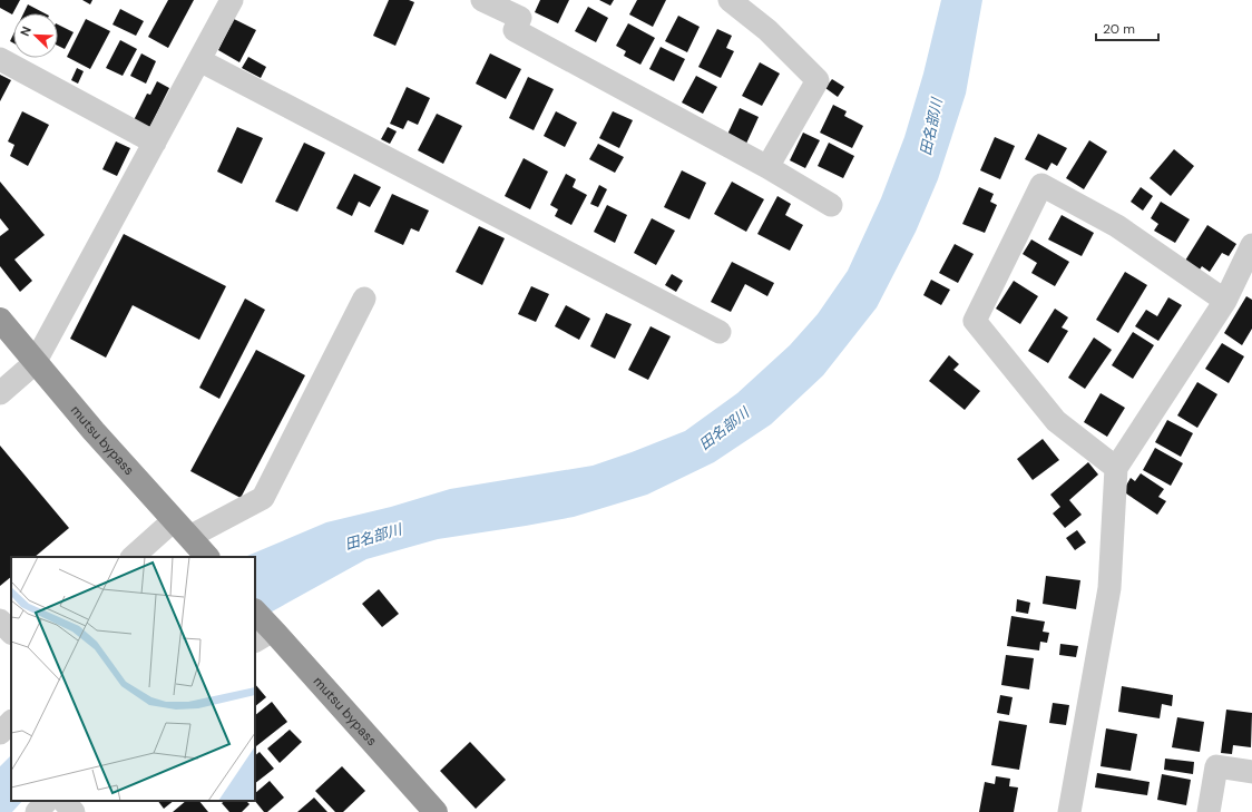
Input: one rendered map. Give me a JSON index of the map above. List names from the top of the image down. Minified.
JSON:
{"streets":{"highway":["mutsu bypass"]},"water":["田名部川"],"scale_bar":"20 m","north":"top left"}
